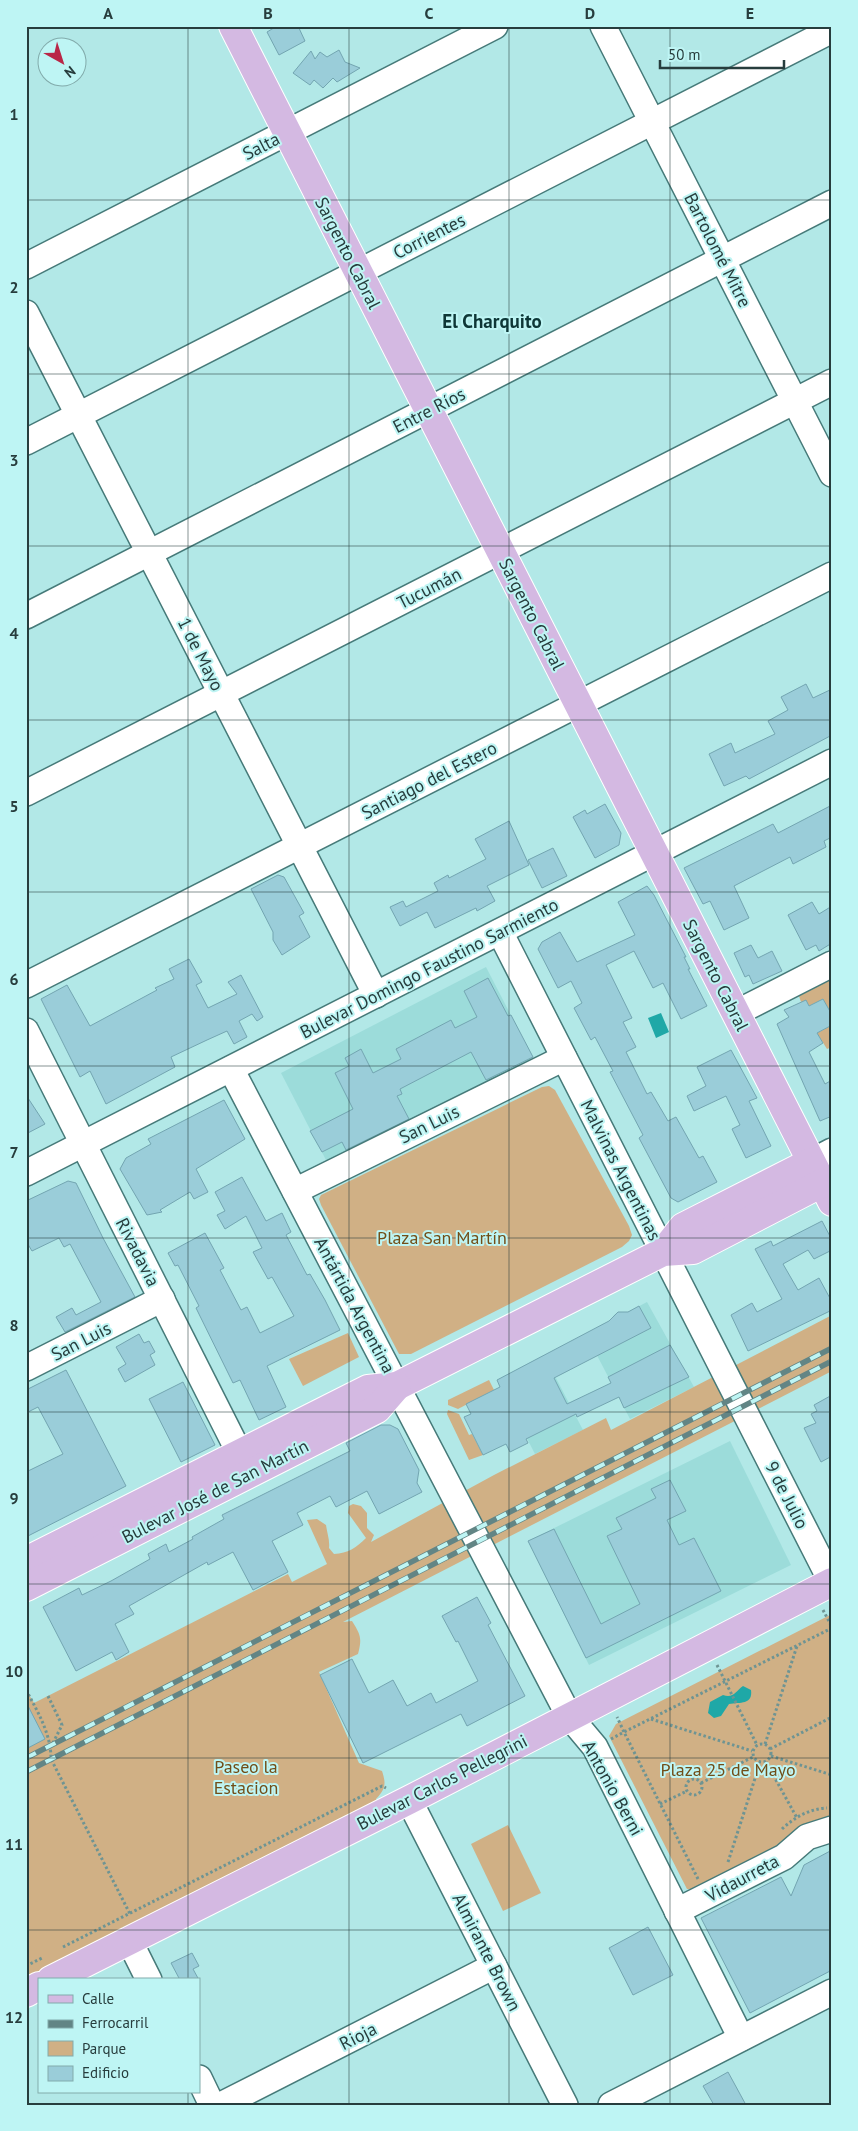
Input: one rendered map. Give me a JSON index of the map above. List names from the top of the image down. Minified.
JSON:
{"streets":{"main road":["Sargento Cabral","Bulevar José de San Martín","Bulevar Carlos Pellegrini"],"street":["Salta","Corrientes","Bartolomé Mitre","Entre Ríos","Tucumán","1 de Mayo","Santiago del Estero","Bulevar Domingo Faustino Sarmiento","San Luis","Malvinas Argentinas","Rivadavia","Antártida Argentina","9 de Julio","Antonio Berni","Vidaurreta","Almirante Brown","Rioja"]},"crossings":[["Salta","Sargento Cabral"],["Corrientes","Bartolomé Mitre"],["Corrientes","Sargento Cabral"],["Corrientes","1 de Mayo"],["Bartolomé Mitre","Entre Ríos"],["Bartolomé Mitre","Tucumán"],["Sargento Cabral","Entre Ríos"],["Sargento Cabral","Tucumán"],["Sargento Cabral","Santiago del Estero"],["Sargento Cabral","Bulevar Domingo Faustino Sarmiento"],["Sargento Cabral","Bulevar José de San Martín"],["Entre Ríos","1 de Mayo"],["Tucumán","1 de Mayo"],["1 de Mayo","Santiago del Estero"],["1 de Mayo","Bulevar Domingo Faustino Sarmiento"],["Bulevar Domingo Faustino Sarmiento","Malvinas Argentinas"],["Bulevar Domingo Faustino Sarmiento","Rivadavia"],["Bulevar Domingo Faustino Sarmiento","Antártida Argentina"],["San Luis","Malvinas Argentinas"],["San Luis","Rivadavia"],["San Luis","Antártida Argentina"],["Malvinas Argentinas","Bulevar José de San Martín"],["Malvinas Argentinas","9 de Julio"],["Rivadavia","Bulevar José de San Martín"],["Antártida Argentina","Bulevar José de San Martín"],["Antártida Argentina","Antonio Berni"],["9 de Julio","Bulevar Carlos Pellegrini"],["Bulevar Carlos Pellegrini","Antonio Berni"],["Bulevar Carlos Pellegrini","Almirante Brown"],["Antonio Berni","Vidaurreta"],["Almirante Brown","Rioja"]],"districts":["El Charquito"],"parks":["Plaza San Martín","Paseo la Estacion","Plaza 25 de Mayo"],"legend":["Calle","Ferrocarril","Parque","Edificio"],"scale_bar":"50 m","north":"bottom right","grid":{"columns":["A","B","C","D","E"],"rows":["1","2","3","4","5","6","7","8","9","10","11","12"]}}
